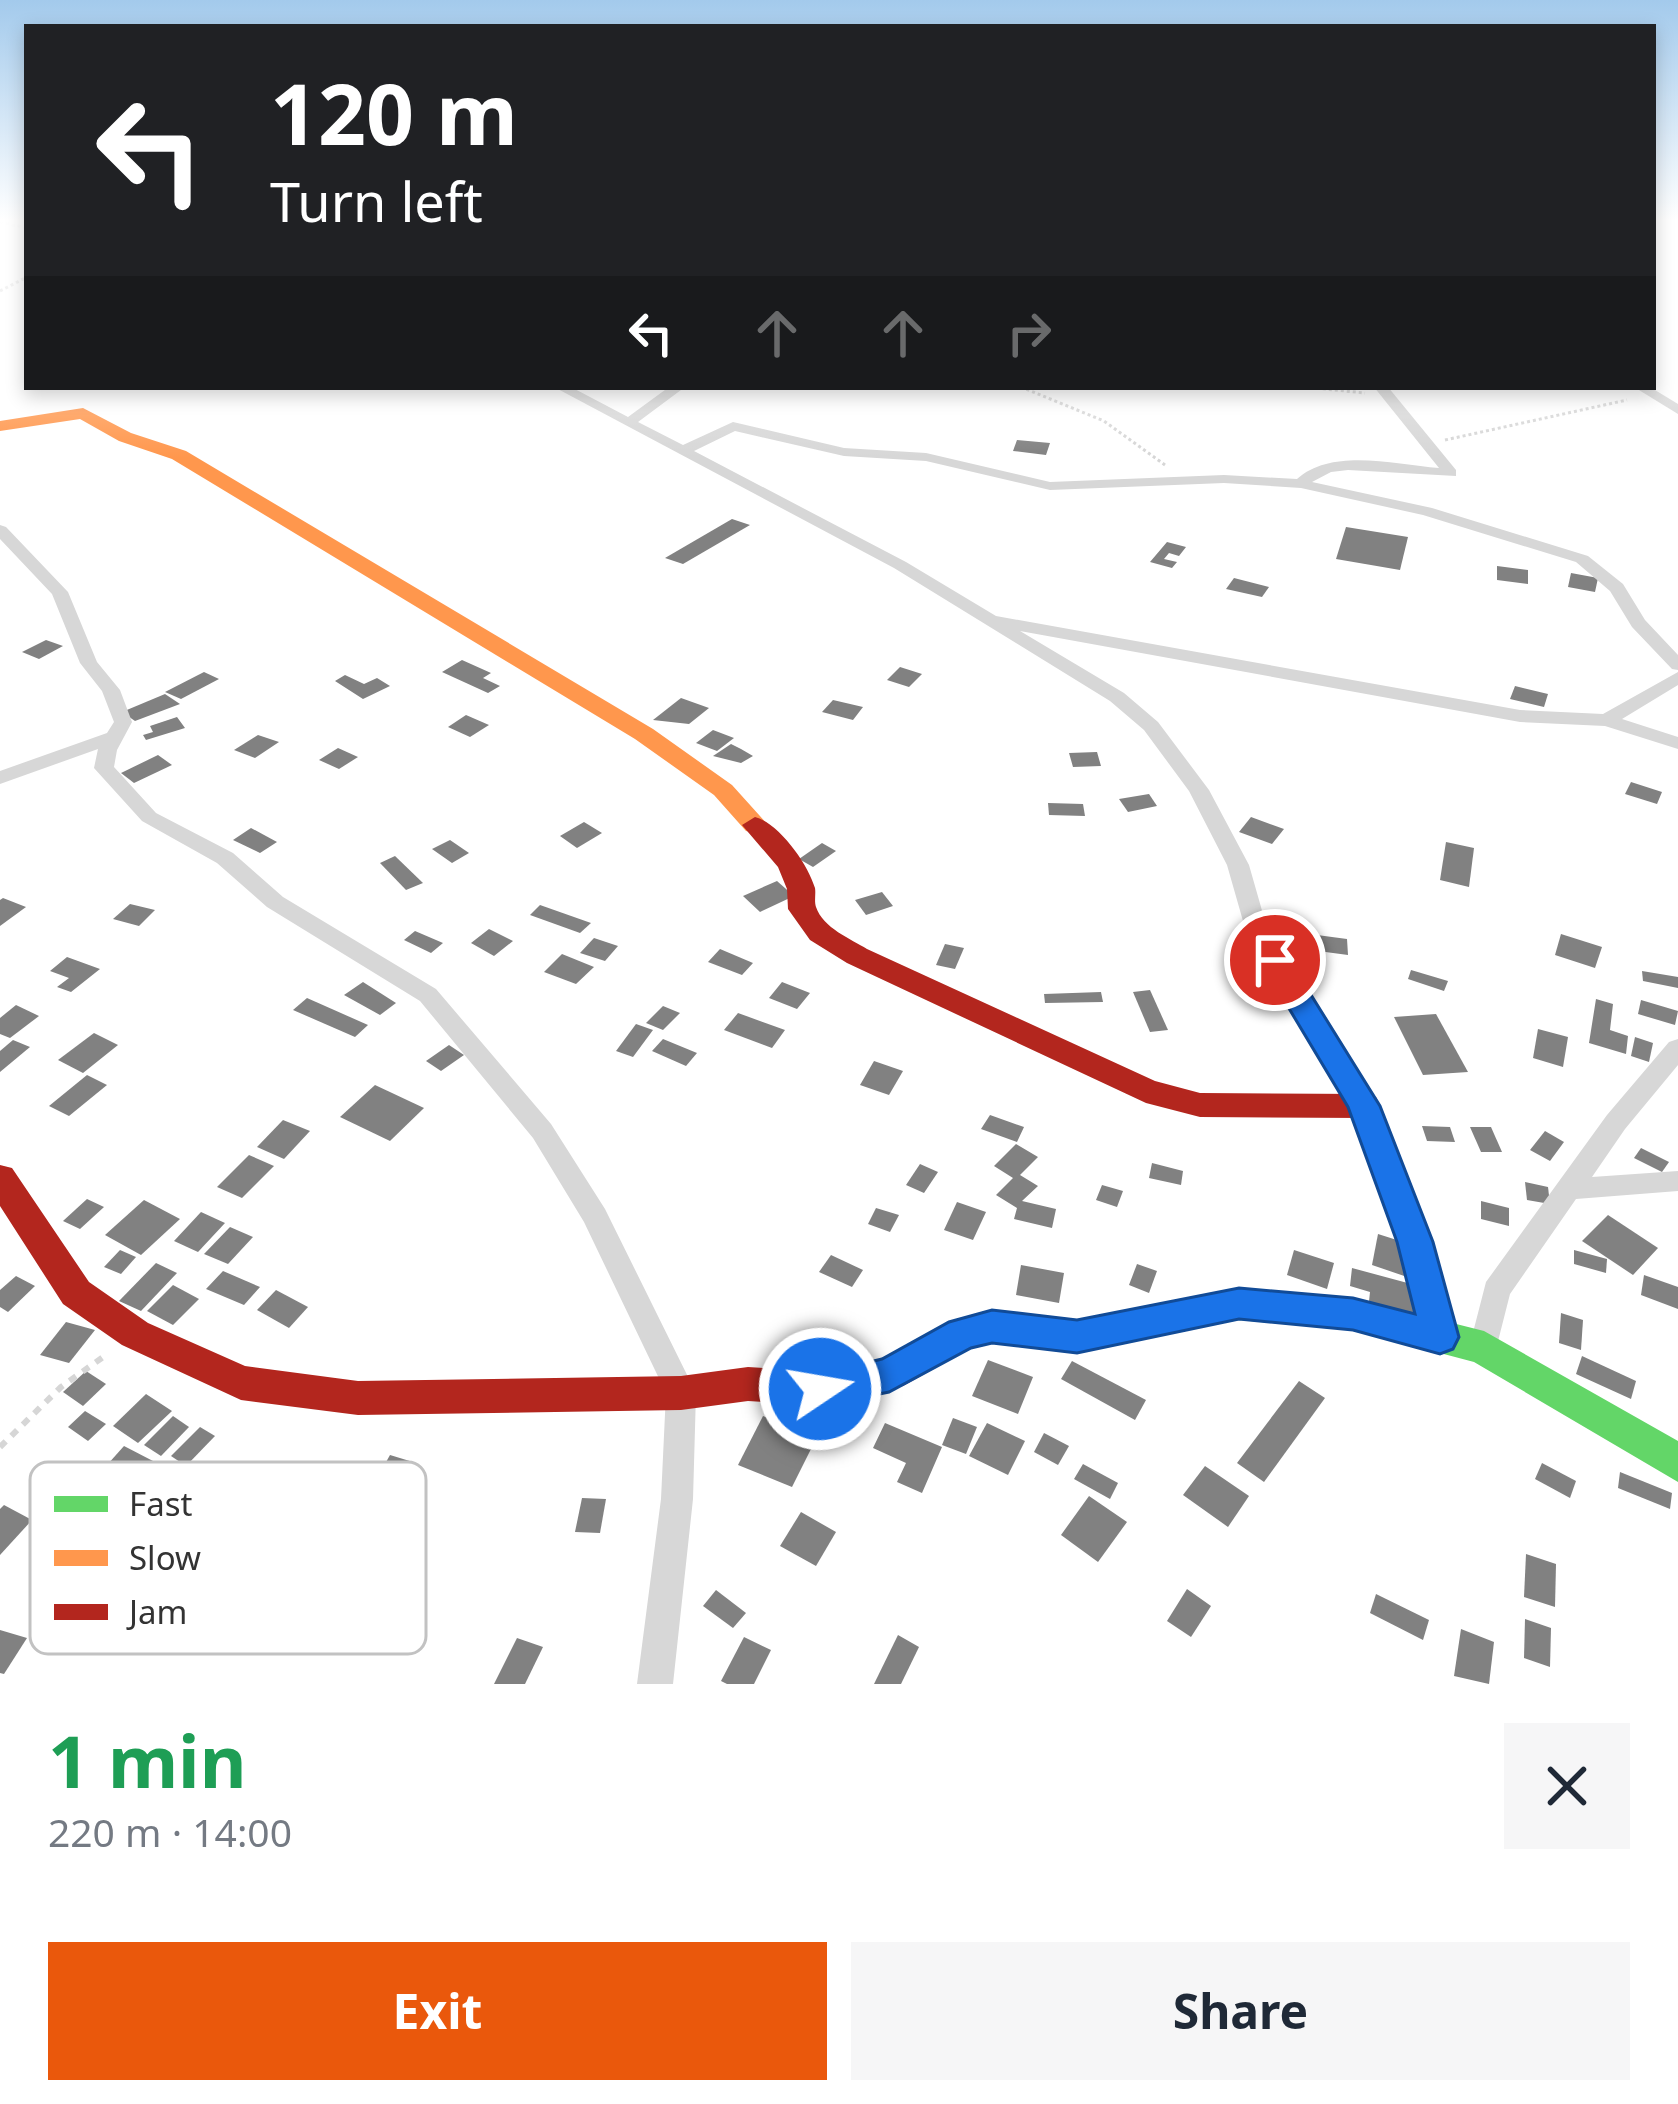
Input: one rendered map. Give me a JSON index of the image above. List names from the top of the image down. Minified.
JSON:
{"legend":["Fast","Slow","Jam"],"page":{"turn":["120 m","Turn left"],"heading":["1 min","220 m · 14:00"],"buttons":["Exit","Share"]}}
